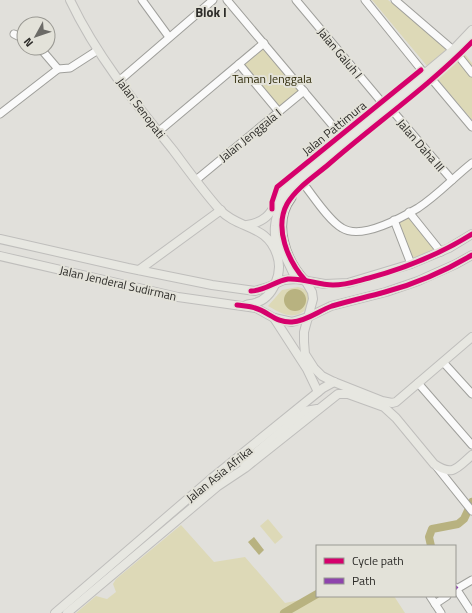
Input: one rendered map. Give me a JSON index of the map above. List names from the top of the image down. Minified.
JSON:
{"streets":{"main road":["Jalan Senopati","Jalan Pattimura","Jalan Jenderal Sudirman","Jalan Asia Afrika"],"street":["Jalan Galuh I","Jalan Jenggala I","Jalan Daha III"]},"crossings":[["Jalan Galuh I","Jalan Pattimura"],["Jalan Galuh I","Jalan Daha III"],["Jalan Senopati","Jalan Jenggala I"],["Jalan Senopati","Jalan Jenderal Sudirman"],["Jalan Pattimura","Jalan Daha III"],["Jalan Pattimura","Jalan Jenderal Sudirman"]],"districts":["Blok I"],"parks":["Taman Jenggala"],"legend":["Cycle path","Path"],"north":"bottom left"}
